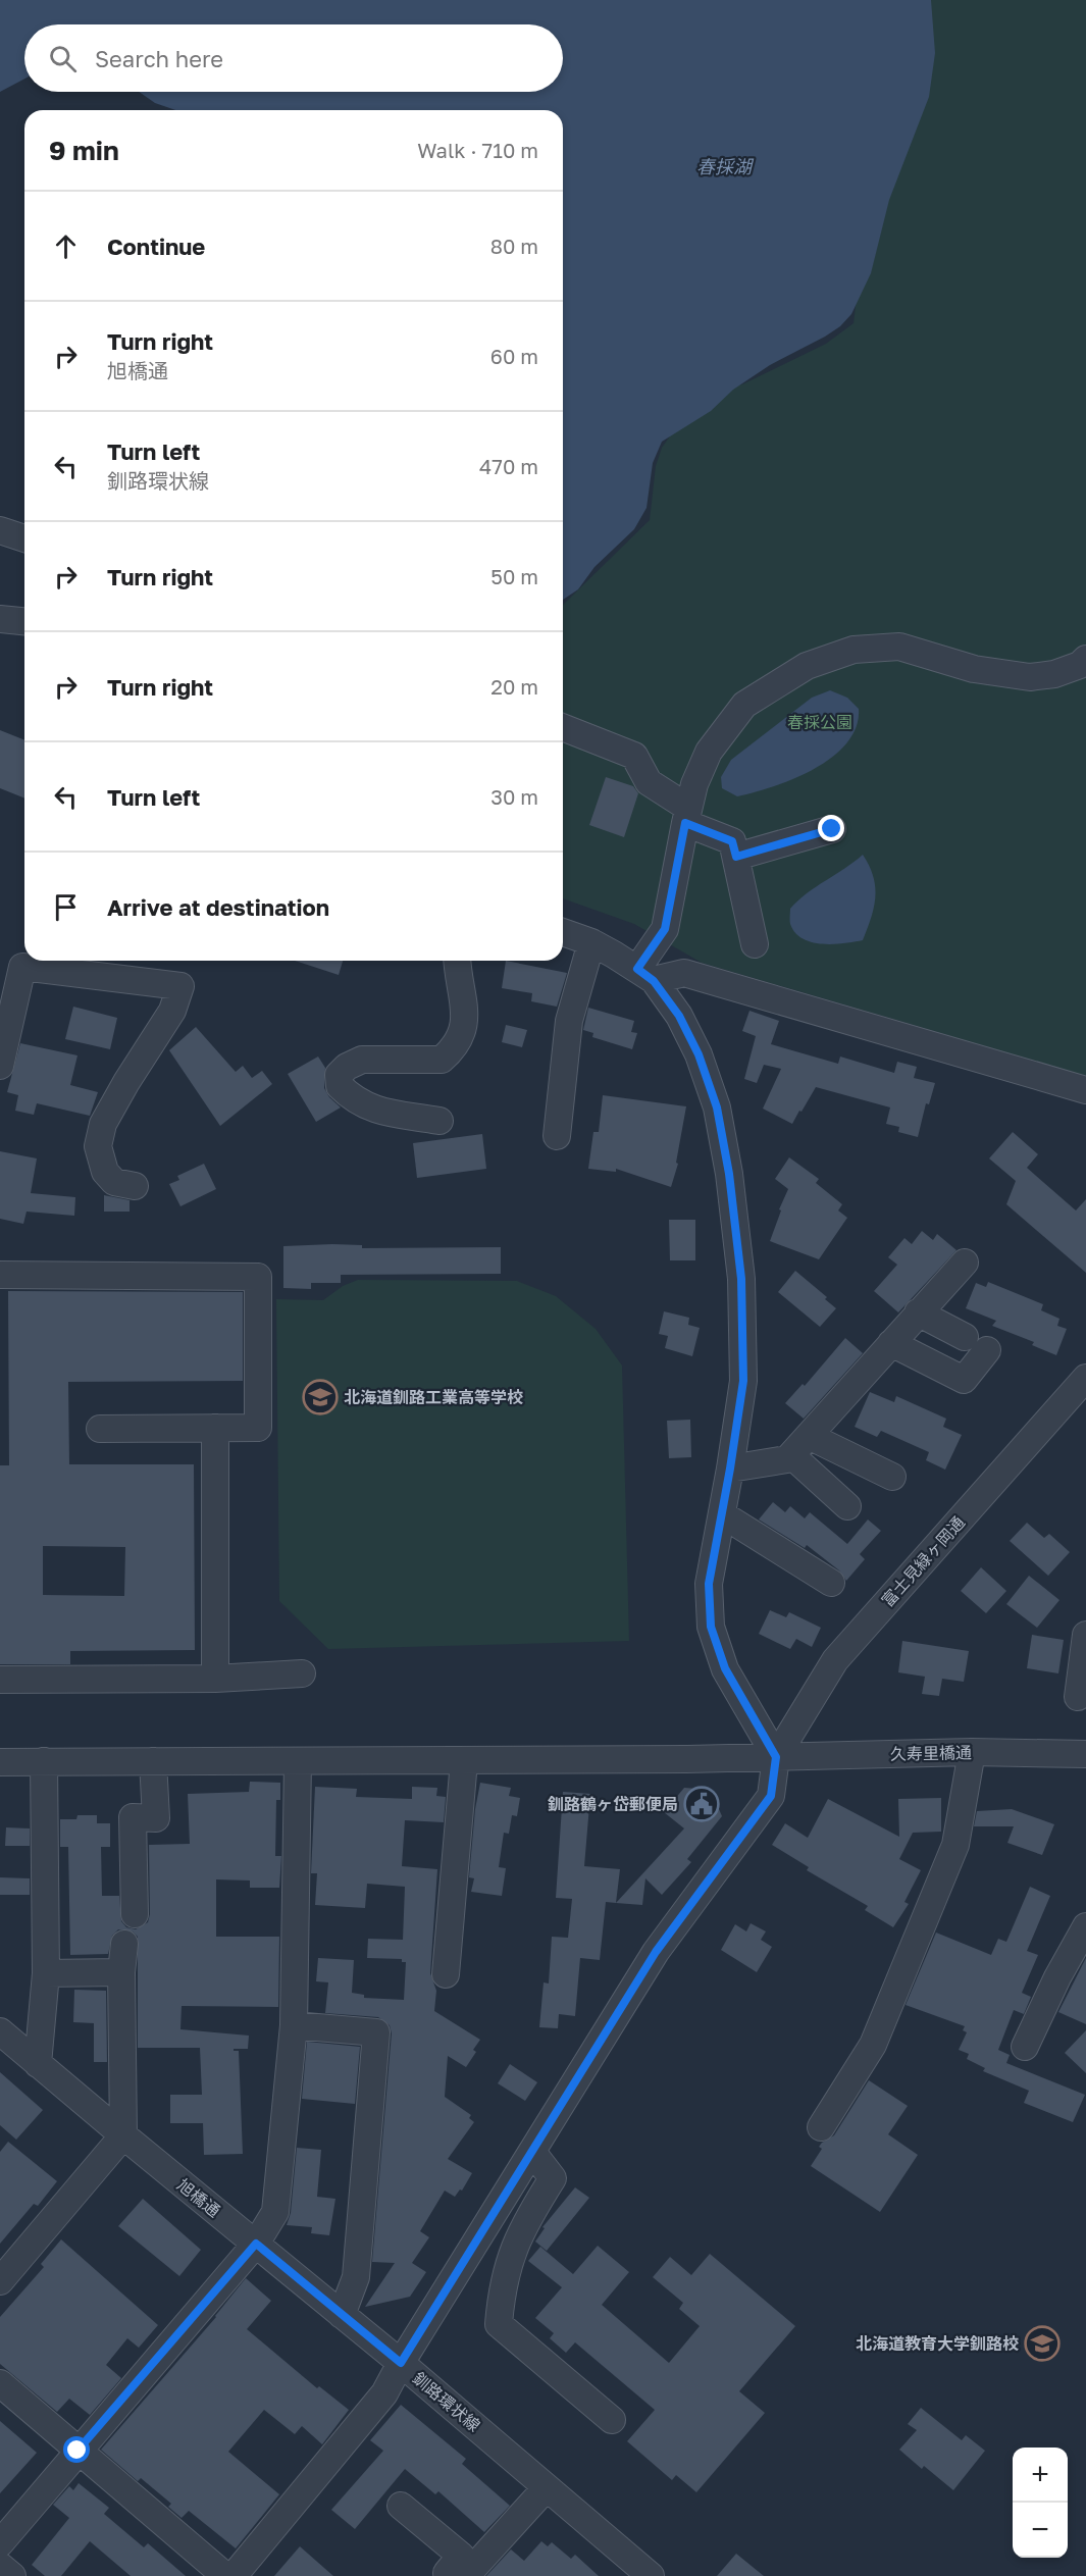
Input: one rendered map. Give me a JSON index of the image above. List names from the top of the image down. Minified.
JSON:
{"streets":{"street":["富士見緑ヶ岡通","久寿里橋通","旭橋通","釧路環状線"]},"crossings":[["富士見緑ヶ岡通","久寿里橋通"],["富士見緑ヶ岡通","釧路環状線"],["久寿里橋通","釧路環状線"],["旭橋通","釧路環状線"]],"water":["春採湖"],"parks":["春採公園"],"places":{"school or university":["北海道釧路工業高等学校","北海道教育大学釧路校"],"public building":["釧路鶴ヶ岱郵便局"]},"page":{"search":"Search here","heading":["9 min","Walk · 710 m"],"list":[["Continue","80 m"],["Turn right","旭橋通","60 m"],["Turn left","釧路環状線","470 m"],["Turn right","50 m"],["Turn right","20 m"],["Turn left","30 m"],"Arrive at destination"],"map_buttons":["+","−"]}}
